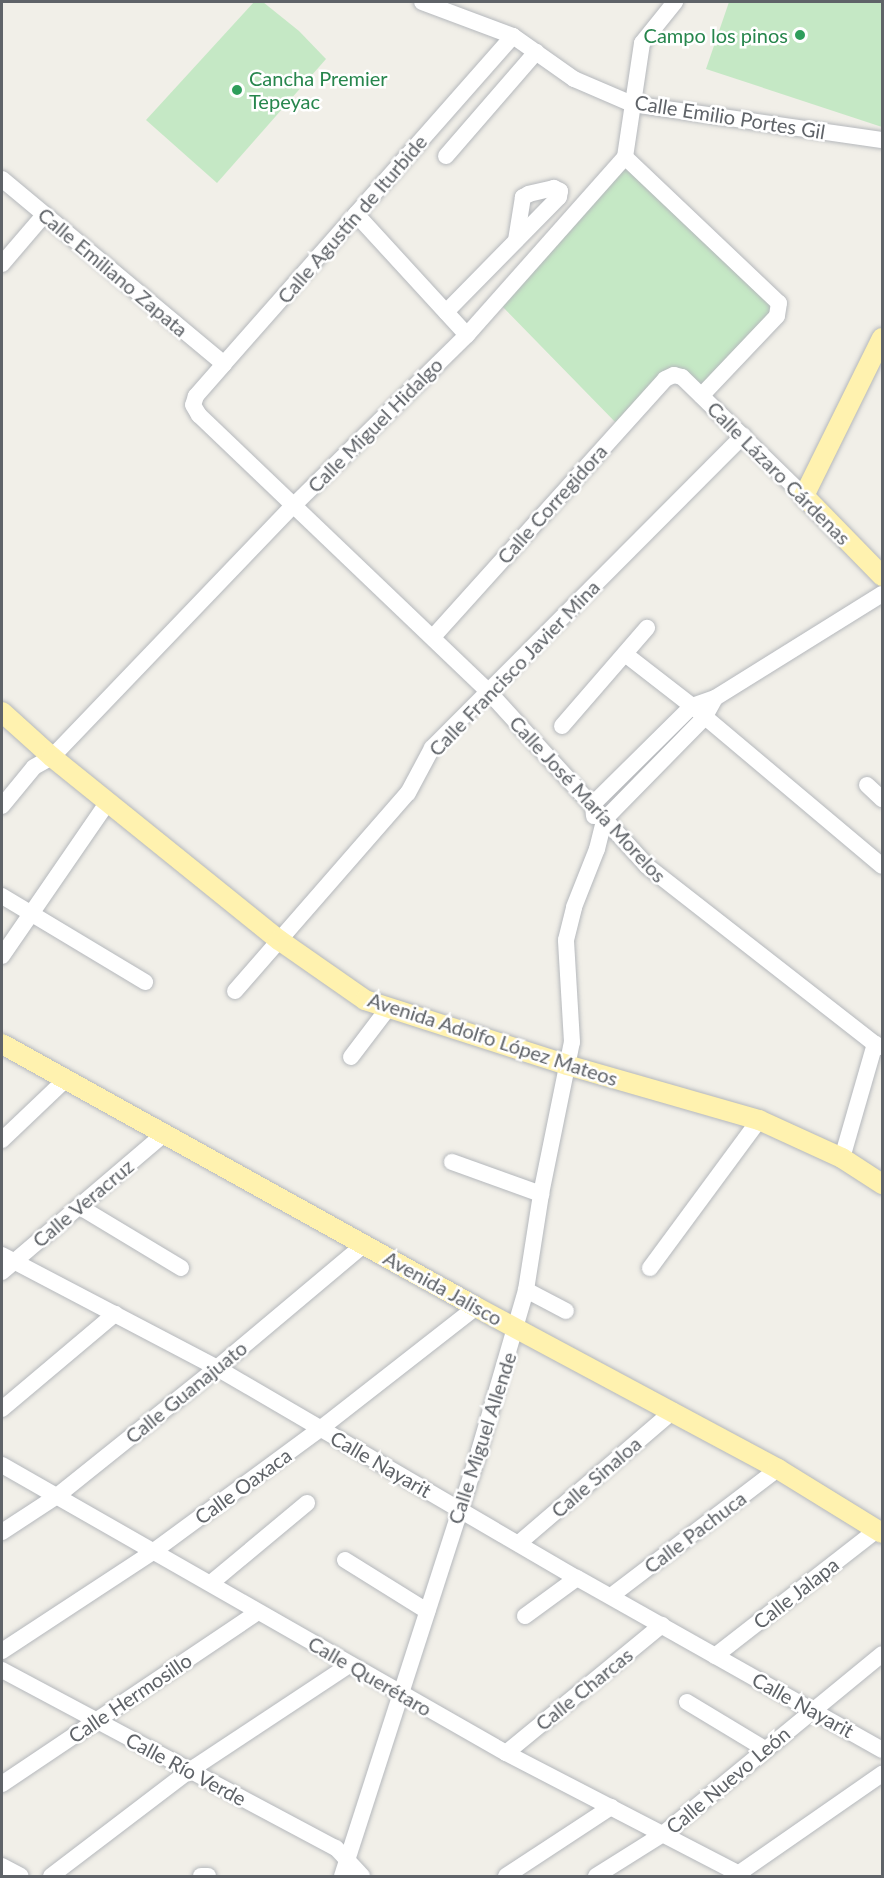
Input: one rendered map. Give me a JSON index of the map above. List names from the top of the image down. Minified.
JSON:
{"streets":{"main road":["Calle Lázaro Cárdenas","Avenida Adolfo López Mateos","Avenida Jalisco"],"street":["Calle Emilio Portes Gil","Calle Agustín de Iturbide","Calle Emiliano Zapata","Calle Miguel Hidalgo","Calle Corregidora","Calle Francisco Javier Mina","Calle José María Morelos","Calle Veracruz","Calle Guanajuato","Calle Miguel Allende","Calle Nayarit","Calle Sinaloa","Calle Oaxaca","Calle Pachuca","Calle Jalapa","Calle Querétaro","Calle Charcas","Calle Hermosillo","Calle Río Verde","Calle Nuevo León"]},"crossings":[["Calle Emilio Portes Gil","Calle Agustín de Iturbide"],["Calle Agustín de Iturbide","Calle Emiliano Zapata"],["Calle Agustín de Iturbide","Calle José María Morelos"],["Calle Miguel Hidalgo","Calle José María Morelos"],["Calle Miguel Hidalgo","Avenida Adolfo López Mateos"],["Calle Lázaro Cárdenas","Calle Corregidora"],["Calle Lázaro Cárdenas","Calle Francisco Javier Mina"],["Calle Corregidora","Calle José María Morelos"],["Calle Francisco Javier Mina","Calle José María Morelos"],["Calle Francisco Javier Mina","Avenida Adolfo López Mateos"],["Calle José María Morelos","Avenida Adolfo López Mateos"],["Calle José María Morelos","Calle Miguel Allende"],["Avenida Adolfo López Mateos","Calle Miguel Allende"],["Calle Veracruz","Avenida Jalisco"],["Calle Veracruz","Calle Nayarit"],["Avenida Jalisco","Calle Guanajuato"],["Avenida Jalisco","Calle Miguel Allende"],["Avenida Jalisco","Calle Sinaloa"],["Avenida Jalisco","Calle Oaxaca"],["Avenida Jalisco","Calle Pachuca"],["Avenida Jalisco","Calle Jalapa"],["Calle Guanajuato","Calle Nayarit"],["Calle Guanajuato","Calle Querétaro"],["Calle Miguel Allende","Calle Nayarit"],["Calle Miguel Allende","Calle Querétaro"],["Calle Miguel Allende","Calle Río Verde"],["Calle Nayarit","Calle Sinaloa"],["Calle Nayarit","Calle Oaxaca"],["Calle Nayarit","Calle Pachuca"],["Calle Nayarit","Calle Jalapa"],["Calle Nayarit","Calle Charcas"],["Calle Nayarit","Calle Nuevo León"],["Calle Oaxaca","Calle Querétaro"],["Calle Querétaro","Calle Charcas"],["Calle Querétaro","Calle Hermosillo"],["Calle Querétaro","Calle Nuevo León"],["Calle Hermosillo","Calle Río Verde"]],"places":["Campo los pinos","Cancha Premier Tepeyac"]}
